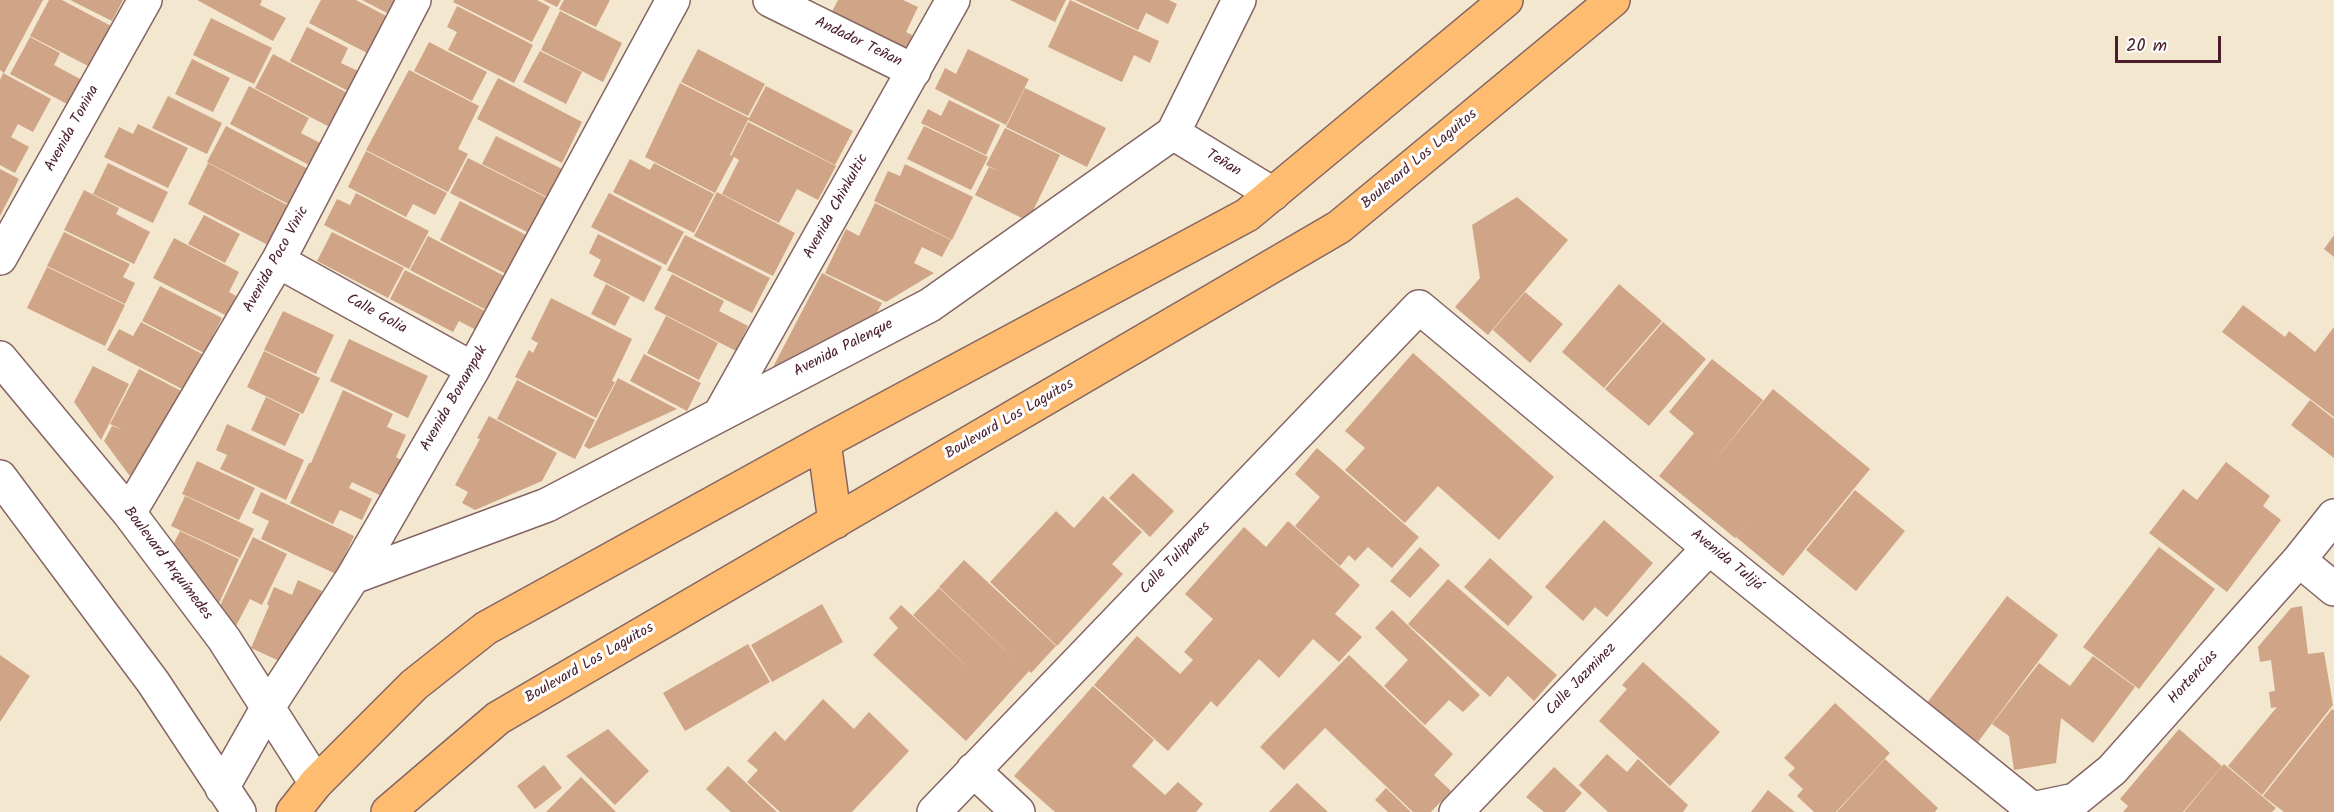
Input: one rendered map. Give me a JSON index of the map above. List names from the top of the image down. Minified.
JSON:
{"streets":{"main road":["Boulevard Los Laguitos"],"street":["Andador Teñan","Avenida Tonina","Teñan","Avenida Chinkultic","Avenida Poco Vinic","Calle Golia","Avenida Palenque","Avenida Bonampak","Calle Tulipanes","Avenida Tulijá","Boulevard Arquímedes","Hortencias","Calle Jazminez"]},"crossings":[["Andador Teñan","Avenida Chinkultic"],["Teñan","Avenida Palenque"],["Avenida Chinkultic","Avenida Palenque"],["Avenida Poco Vinic","Calle Golia"],["Avenida Poco Vinic","Boulevard Arquímedes"],["Calle Golia","Avenida Bonampak"],["Avenida Palenque","Avenida Bonampak"],["Avenida Bonampak","Boulevard Arquímedes"],["Calle Tulipanes","Avenida Tulijá"],["Avenida Tulijá","Hortencias"],["Avenida Tulijá","Calle Jazminez"]],"scale_bar":"20 m"}
